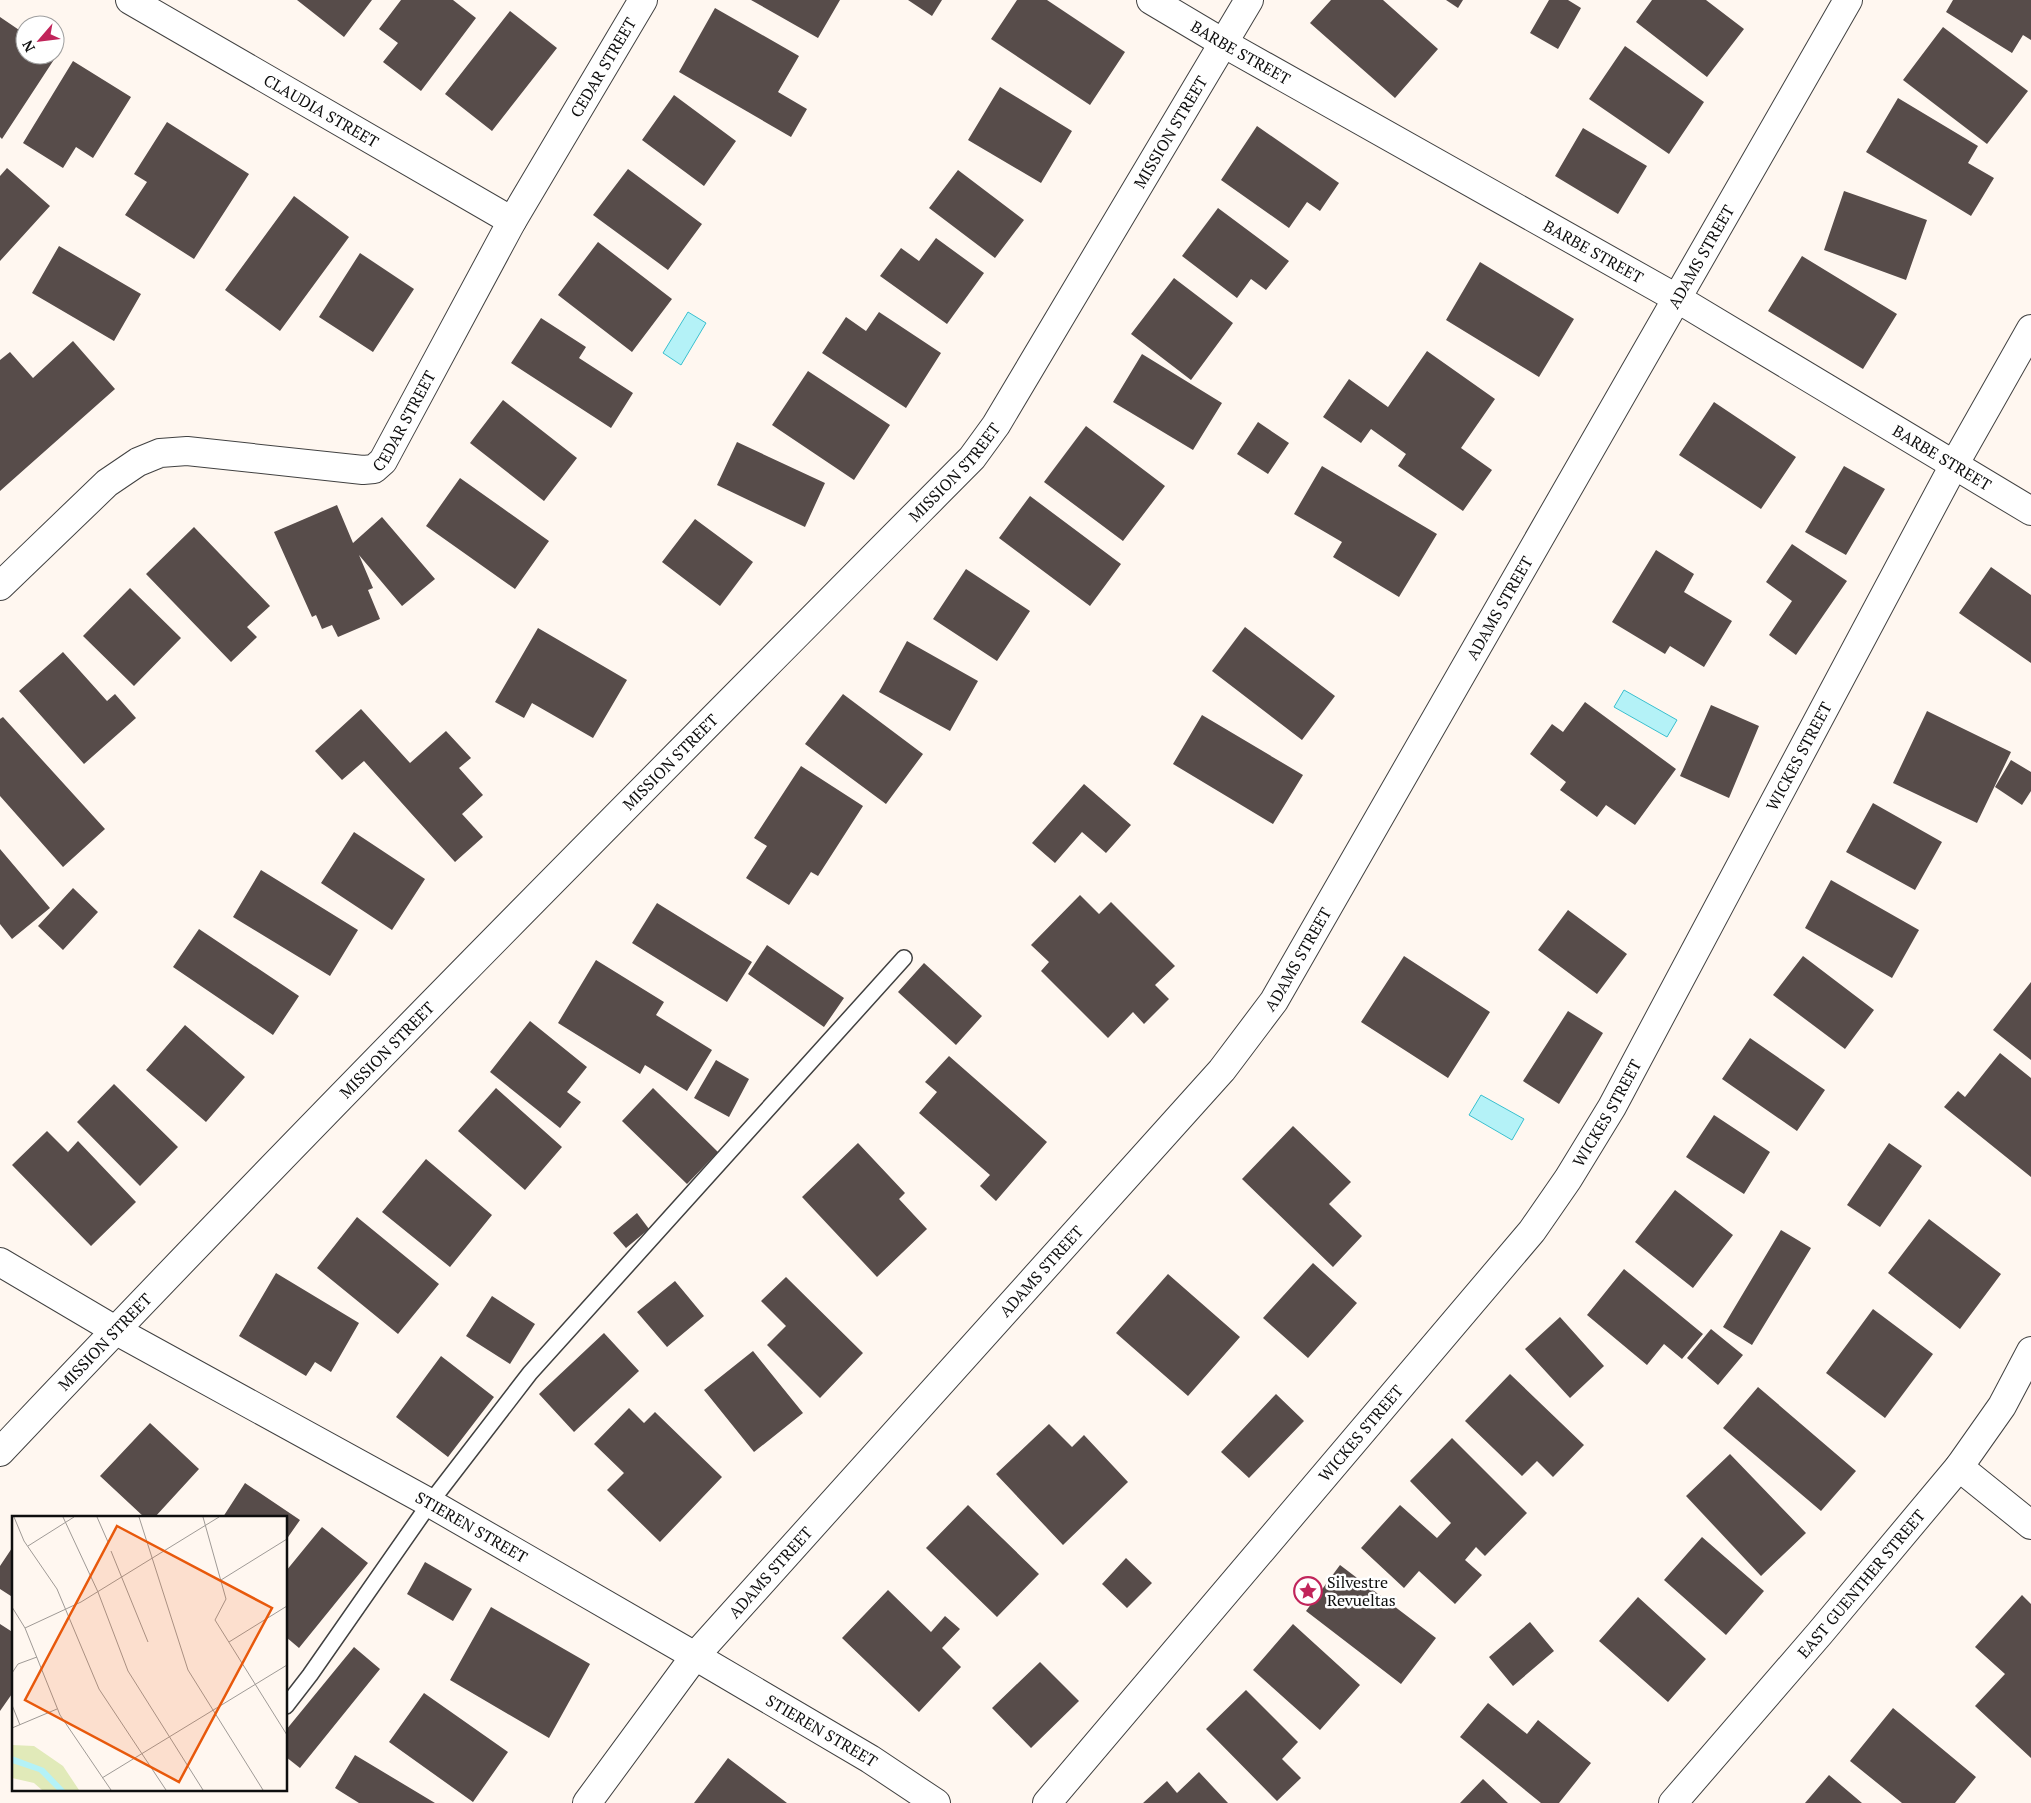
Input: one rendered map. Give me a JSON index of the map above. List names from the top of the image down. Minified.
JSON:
{"streets":{"street":["BARBE STREET","CEDAR STREET","CLAUDIA STREET","MISSION STREET","ADAMS STREET","WICKES STREET","STIEREN STREET","EAST GUENTHER STREET"]},"crossings":[["BARBE STREET","MISSION STREET"],["BARBE STREET","ADAMS STREET"],["BARBE STREET","WICKES STREET"],["CEDAR STREET","CLAUDIA STREET"],["MISSION STREET","STIEREN STREET"],["ADAMS STREET","STIEREN STREET"]],"places":{"place":["Silvestre Revueltas"]},"north":"bottom left"}
